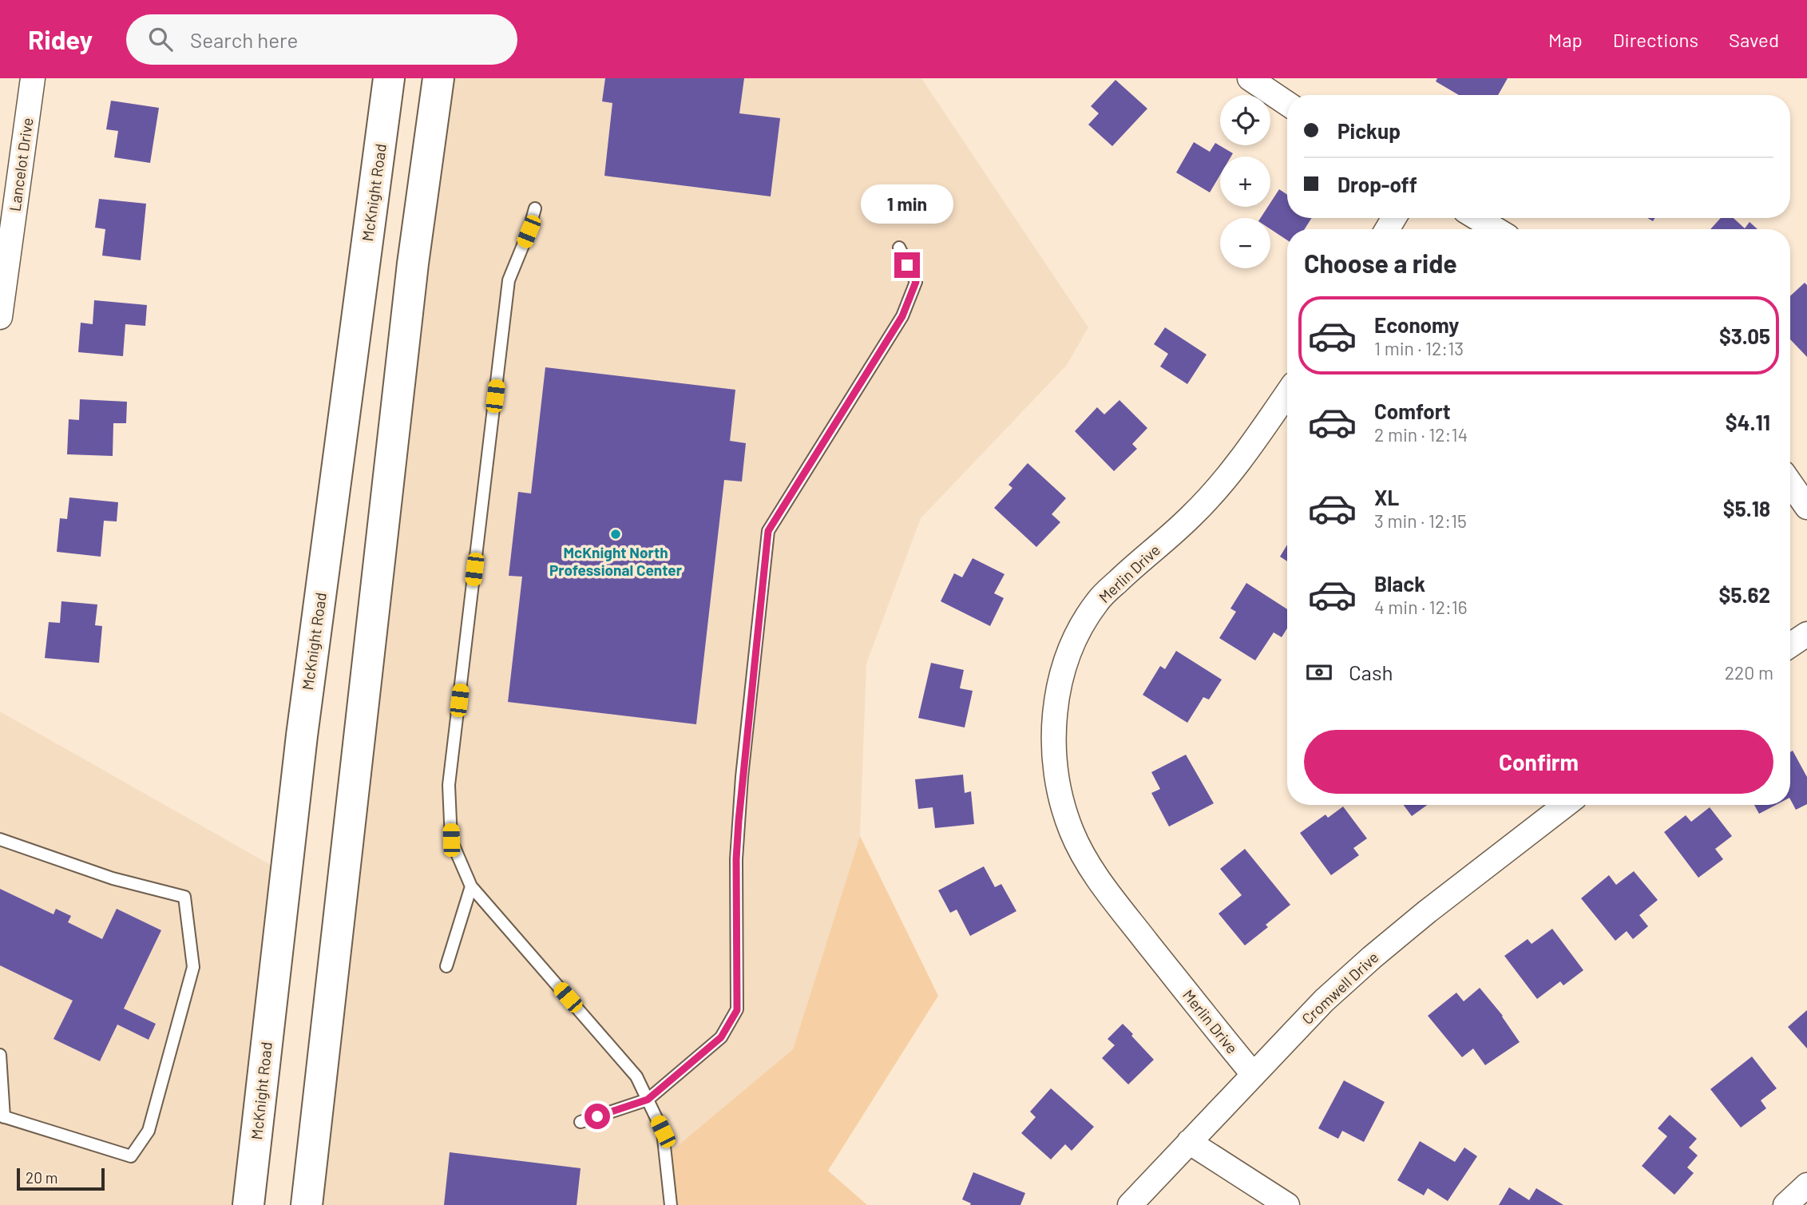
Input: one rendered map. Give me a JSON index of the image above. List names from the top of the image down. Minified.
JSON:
{"streets":{"highway":["McKnight Road"],"street":["Lancelot Drive","Merlin Drive","Cromwell Drive"]},"crossings":[["Merlin Drive","Cromwell Drive"]],"places":["McKnight North Professional Center"],"scale_bar":"20 m","page":{"header":"Ridey","search":"Search here","nav":["Map","Directions","Saved"],"map_buttons":["+","−"],"banner":["Pickup","Drop-off"],"bubble":"1 min","heading":"Choose a ride","list":[{"name":"Economy","note":"1 min · 12:13","value":"$3.05"},{"name":"Comfort","note":"2 min · 12:14","value":"$4.11"},{"name":"XL","note":"3 min · 12:15","value":"$5.18"},{"name":"Black","note":"4 min · 12:16","value":"$5.62"}],"pay":["Cash","220 m"],"buttons":"Confirm","scale":"20 m"}}
